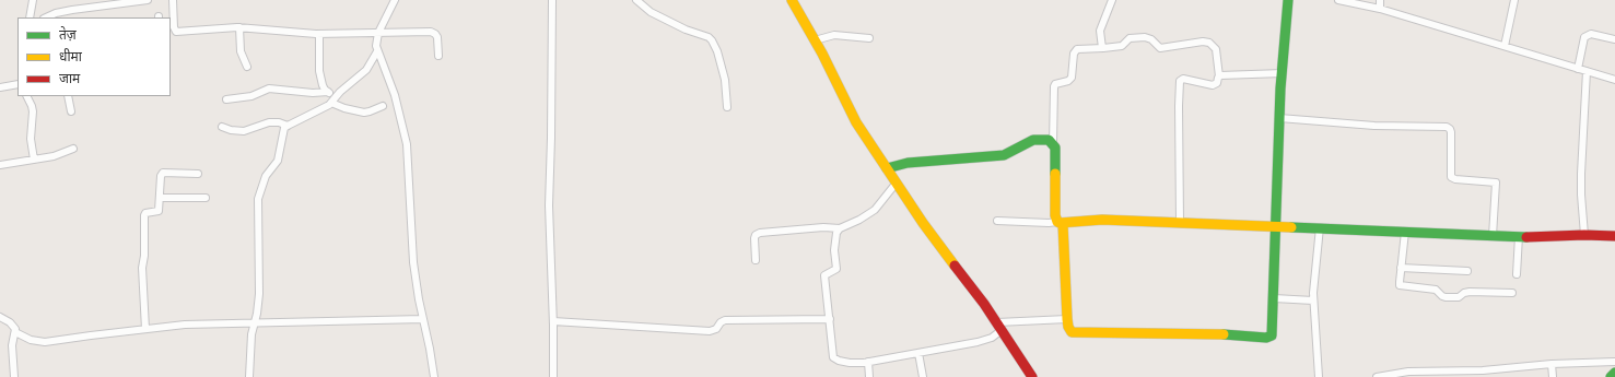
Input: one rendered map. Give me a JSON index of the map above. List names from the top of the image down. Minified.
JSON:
{"legend":["तेज़","धीमा","जाम"]}
